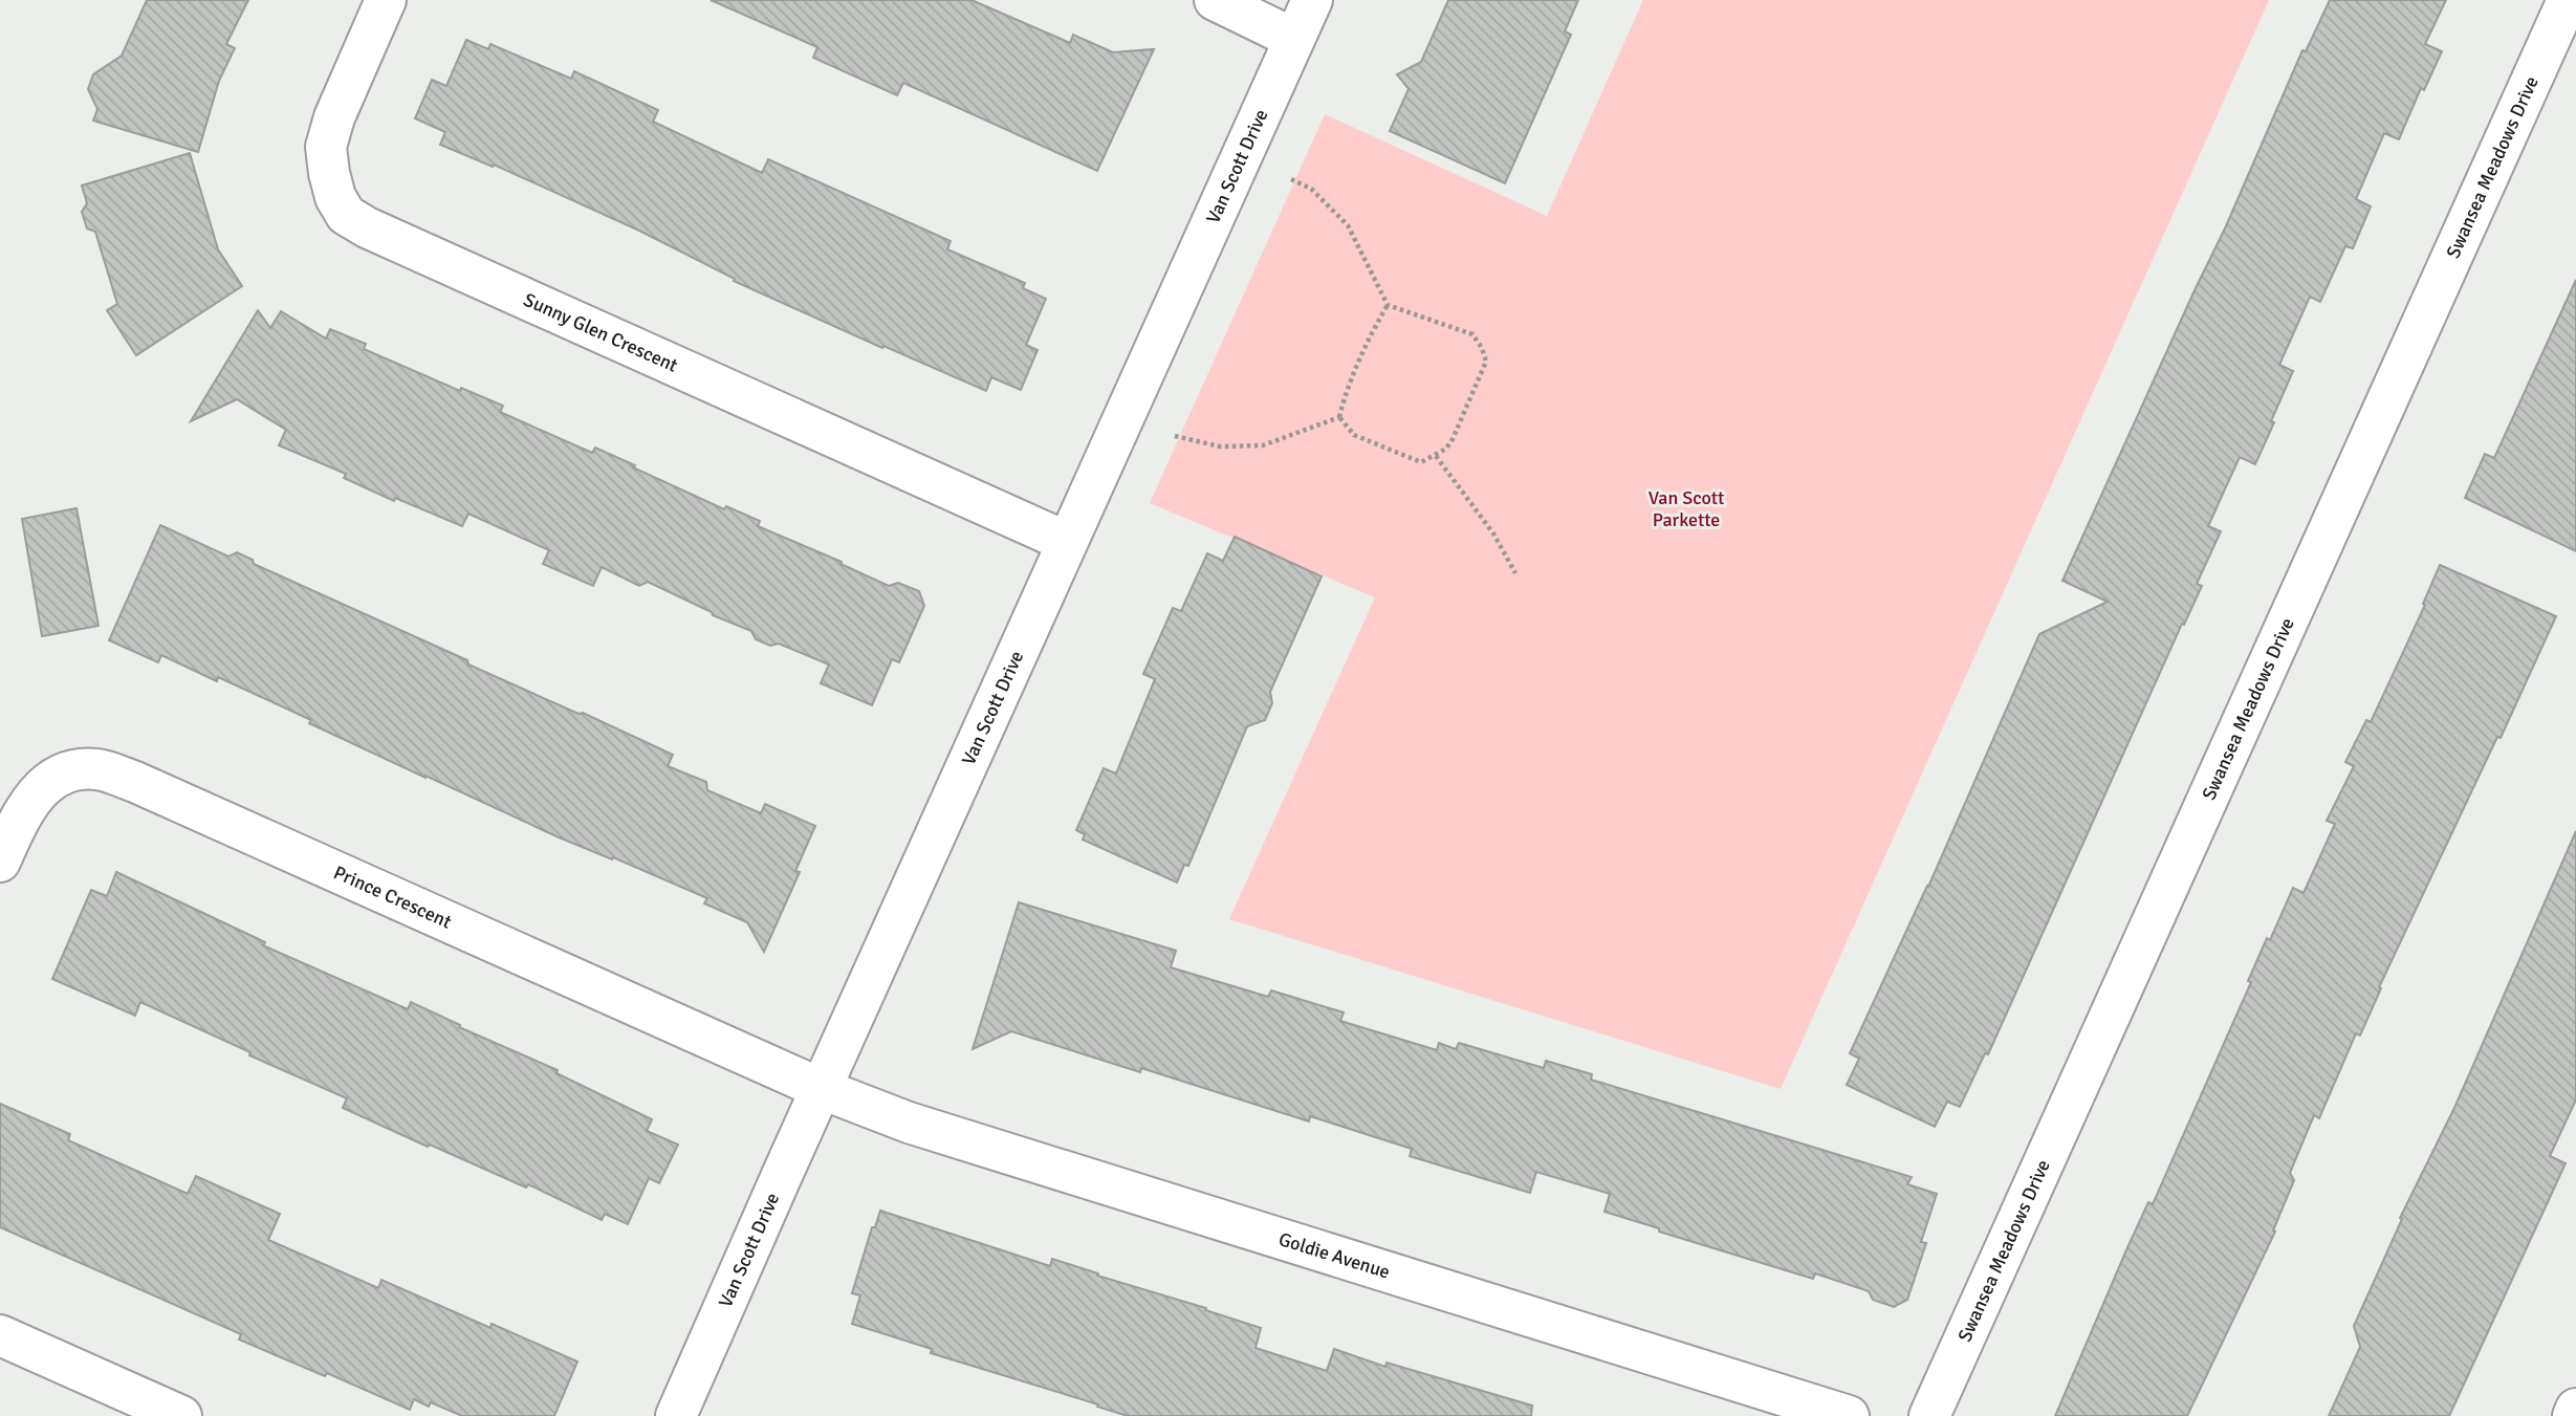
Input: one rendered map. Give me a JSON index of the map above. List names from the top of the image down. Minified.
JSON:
{"streets":{"street":["Van Scott Drive","Swansea Meadows Drive","Sunny Glen Crescent","Prince Crescent","Goldie Avenue"]},"crossings":[["Van Scott Drive","Sunny Glen Crescent"],["Van Scott Drive","Prince Crescent"],["Van Scott Drive","Goldie Avenue"],["Prince Crescent","Goldie Avenue"]],"parks":["Van Scott Parkette"]}
